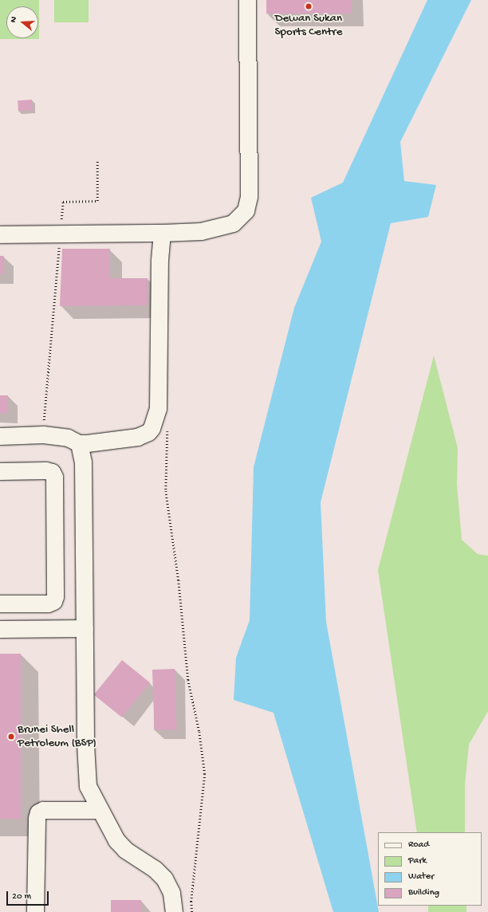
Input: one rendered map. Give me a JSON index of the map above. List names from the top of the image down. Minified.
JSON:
{"places":["Dewan Sukan Sports Centre","Brunei Shell Petroleum (BSP)"],"legend":["Road","Park","Water","Building"],"scale_bar":"20 m","north":"left"}
